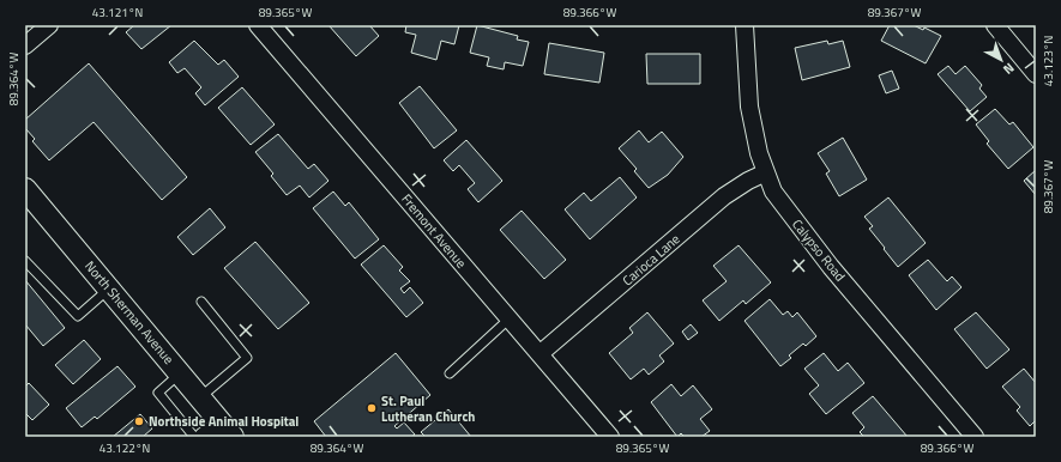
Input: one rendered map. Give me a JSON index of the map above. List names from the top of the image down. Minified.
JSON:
{"streets":{"street":["Fremont Avenue","Calypso Road","Carioca Lane","North Sherman Avenue"]},"crossings":[["Fremont Avenue","Carioca Lane"],["Calypso Road","Carioca Lane"]],"places":["St. Paul Lutheran Church","Northside Animal Hospital"],"north":"bottom right","coordinates":["43.121°N","89.365°W","89.366°W","89.367°W","43.123°N","89.364°W","43.122°N"]}
